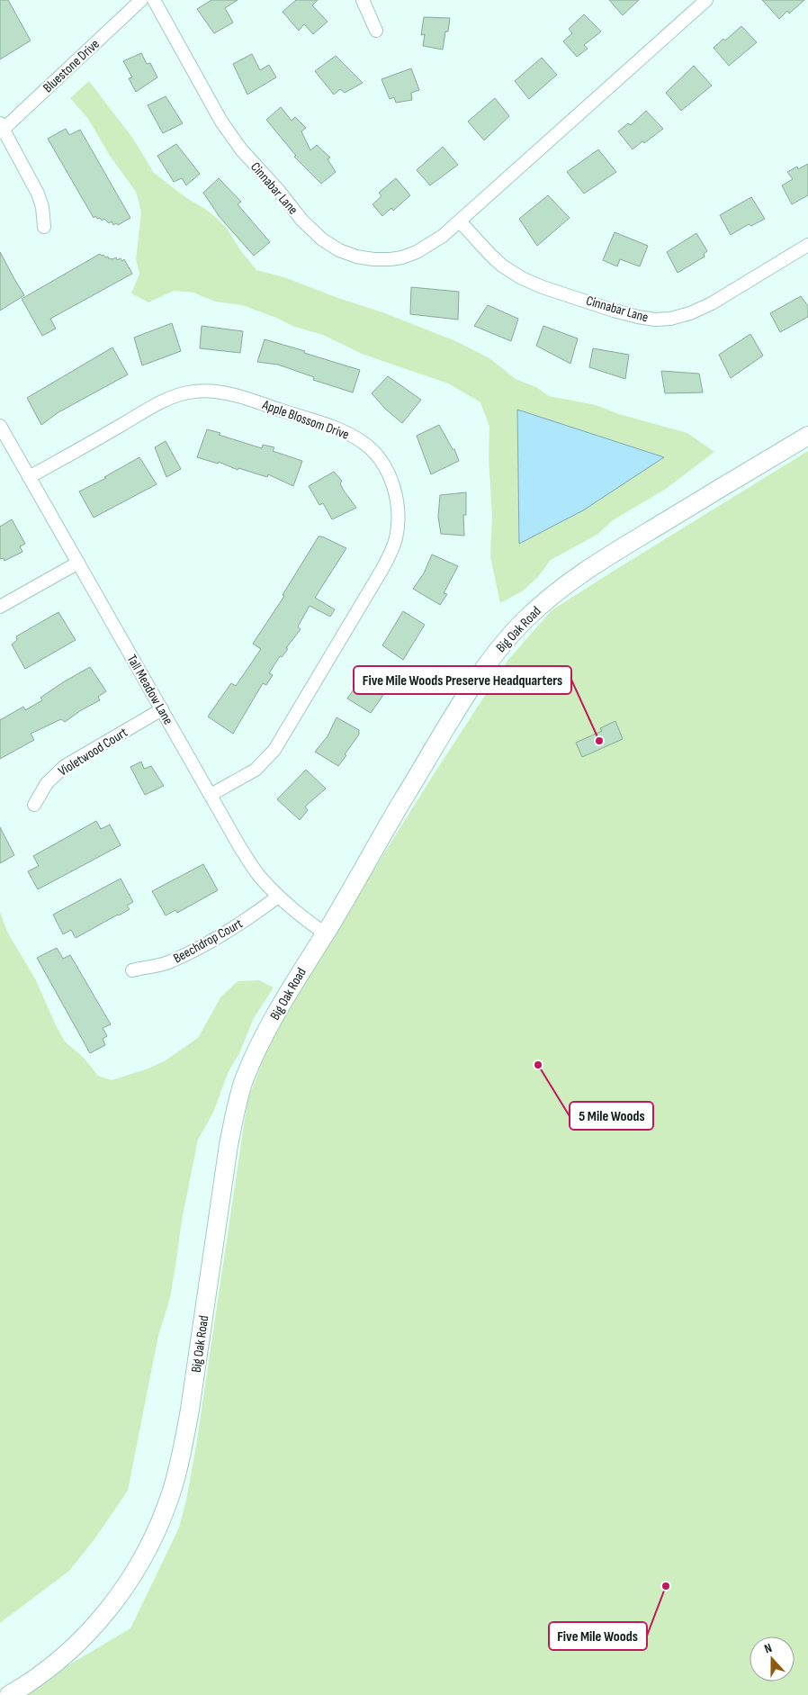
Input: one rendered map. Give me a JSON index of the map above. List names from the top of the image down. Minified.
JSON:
{"streets":{"street":["Bluestone Drive","Cinnabar Lane","Apple Blossom Drive","Big Oak Road","Tall Meadow Lane","Violetwood Court","Beechdrop Court"]},"crossings":[["Apple Blossom Drive","Tall Meadow Lane"],["Big Oak Road","Tall Meadow Lane"],["Tall Meadow Lane","Violetwood Court"],["Tall Meadow Lane","Beechdrop Court"]],"places":["Five Mile Woods Preserve Headquarters","5 Mile Woods","Five Mile Woods"],"north":"top"}
